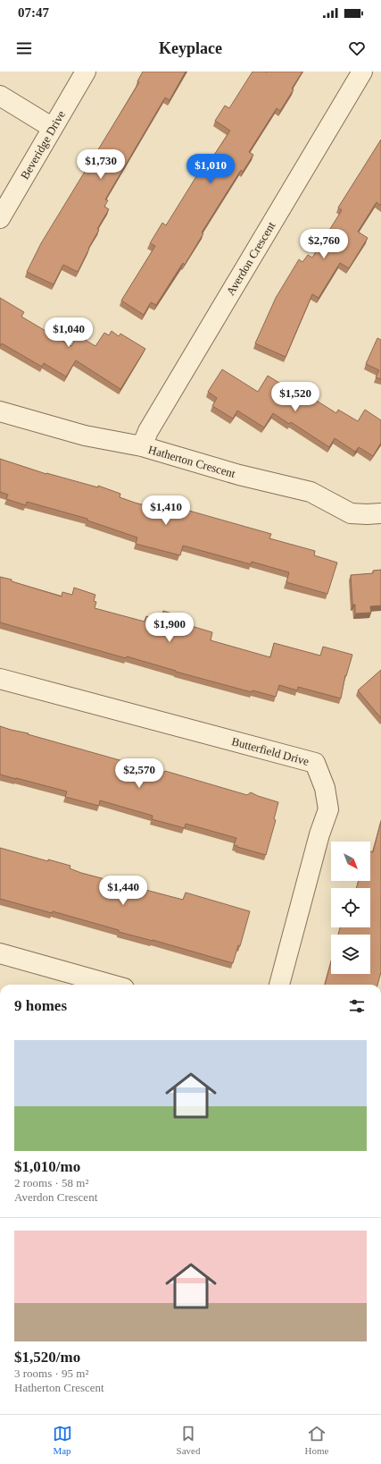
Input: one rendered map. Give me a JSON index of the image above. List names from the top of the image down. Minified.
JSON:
{"streets":{"street":["Beveridge Drive","Averdon Crescent","Hatherton Crescent","Butterfield Drive"]},"crossings":[["Averdon Crescent","Hatherton Crescent"]],"north":"bottom right","page":{"status":"07:47","header":"Keyplace","price":["$1,730","$1,010","$2,760","$1,040","$1,520","$1,410","$1,900","$2,570","$1,440"],"heading":"9 homes","list":[{"name":"$1,010/mo","note":"2 rooms · 58 m² · Averdon Crescent"},{"name":"$1,520/mo","note":"3 rooms · 95 m² · Hatherton Crescent"}],"tabs":["Map","Saved","Home"]}}
